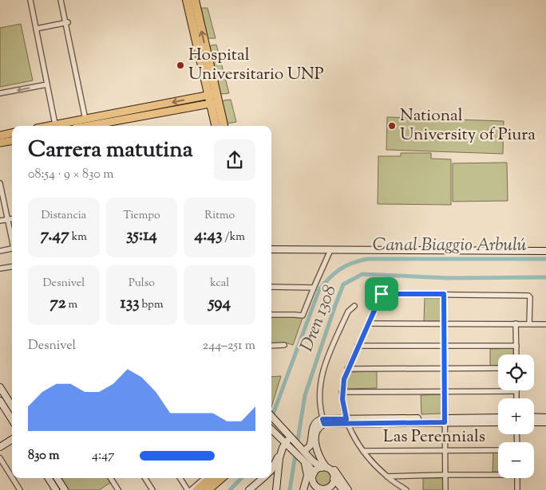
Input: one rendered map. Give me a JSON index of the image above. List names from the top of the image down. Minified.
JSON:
{"streets":{"street":["Las Perennials"]},"water":["Canal Biaggio Arbulú","Dren 1308"],"places":["Hospital Universitario UNP","National University of Piura"],"page":{"heading":["Carrera matutina","08:54 · 9 × 830 m"],"stats":[["Distancia","7.47 km"],["Tiempo","35:14"],["Ritmo","4:43 /km"],["Desnivel","72 m"],["Pulso","133 bpm"],["kcal","594"]],"chart":["Desnivel","244–251 m"],"map_buttons":["+","−"],"list":[{"name":"830 m","note":"4:47"}]}}
